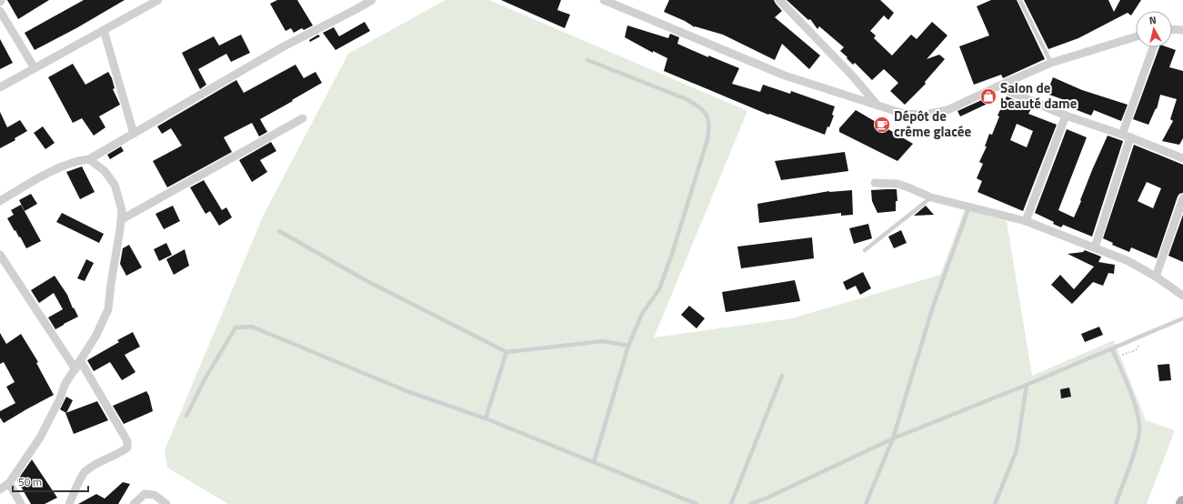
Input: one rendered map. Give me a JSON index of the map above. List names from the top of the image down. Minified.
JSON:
{"places":{"shop":["Salon de beauté dame"],"cafe":["Dépôt de crême glacée"]},"scale_bar":"50 m","north":"top"}
